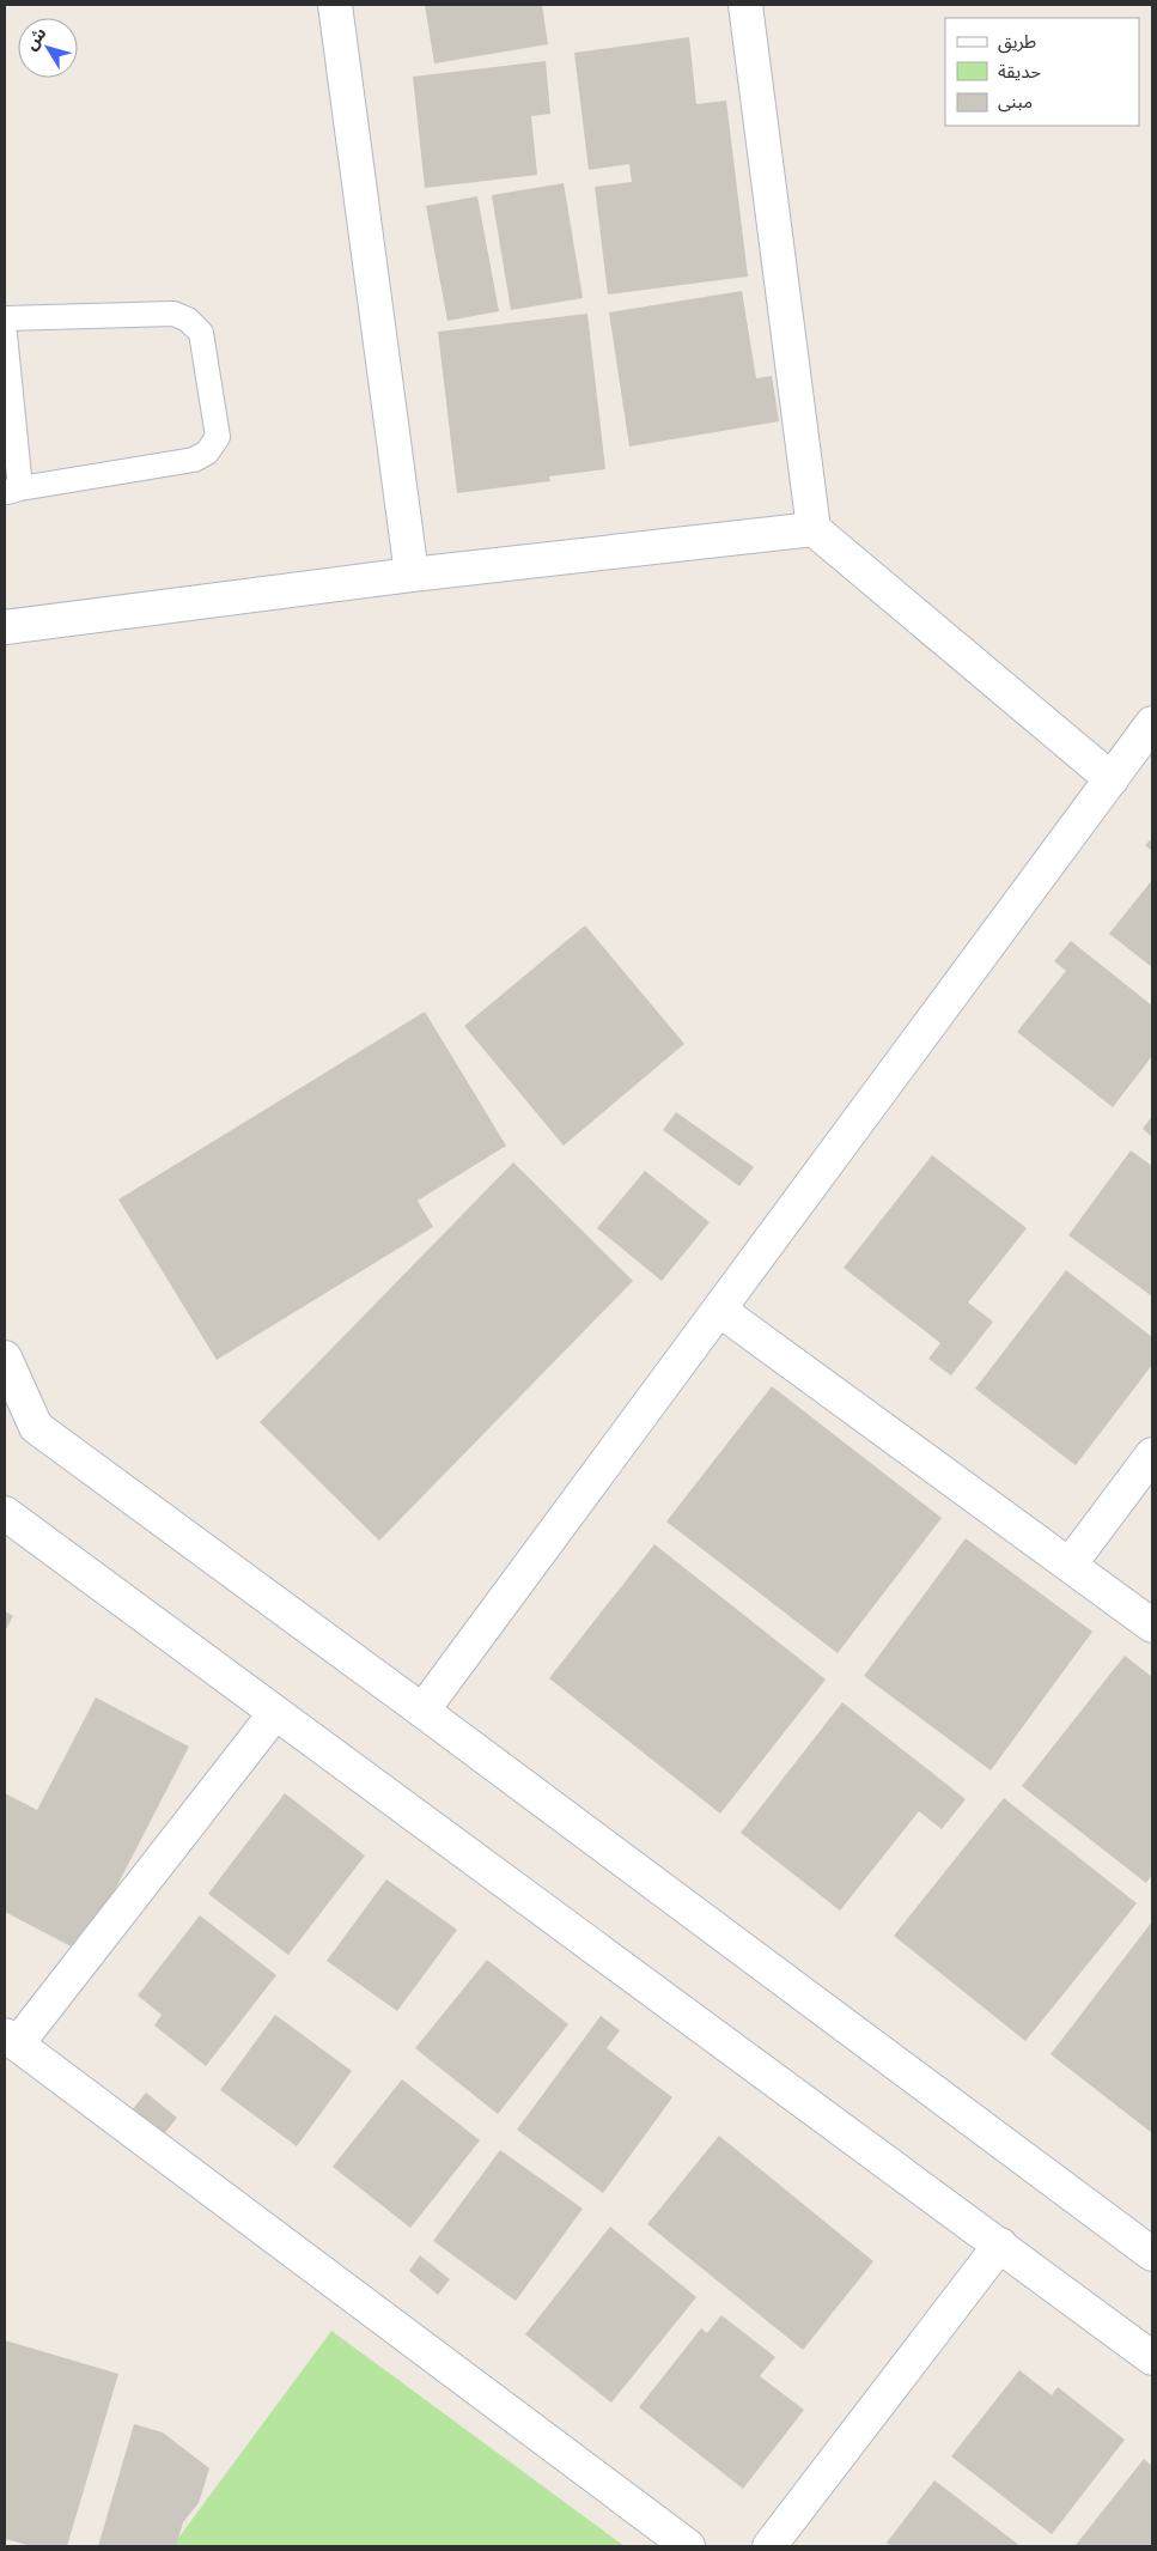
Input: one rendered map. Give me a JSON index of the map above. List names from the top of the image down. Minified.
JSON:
{"legend":["طريق","حديقة","مبنى"],"north":"top left"}
